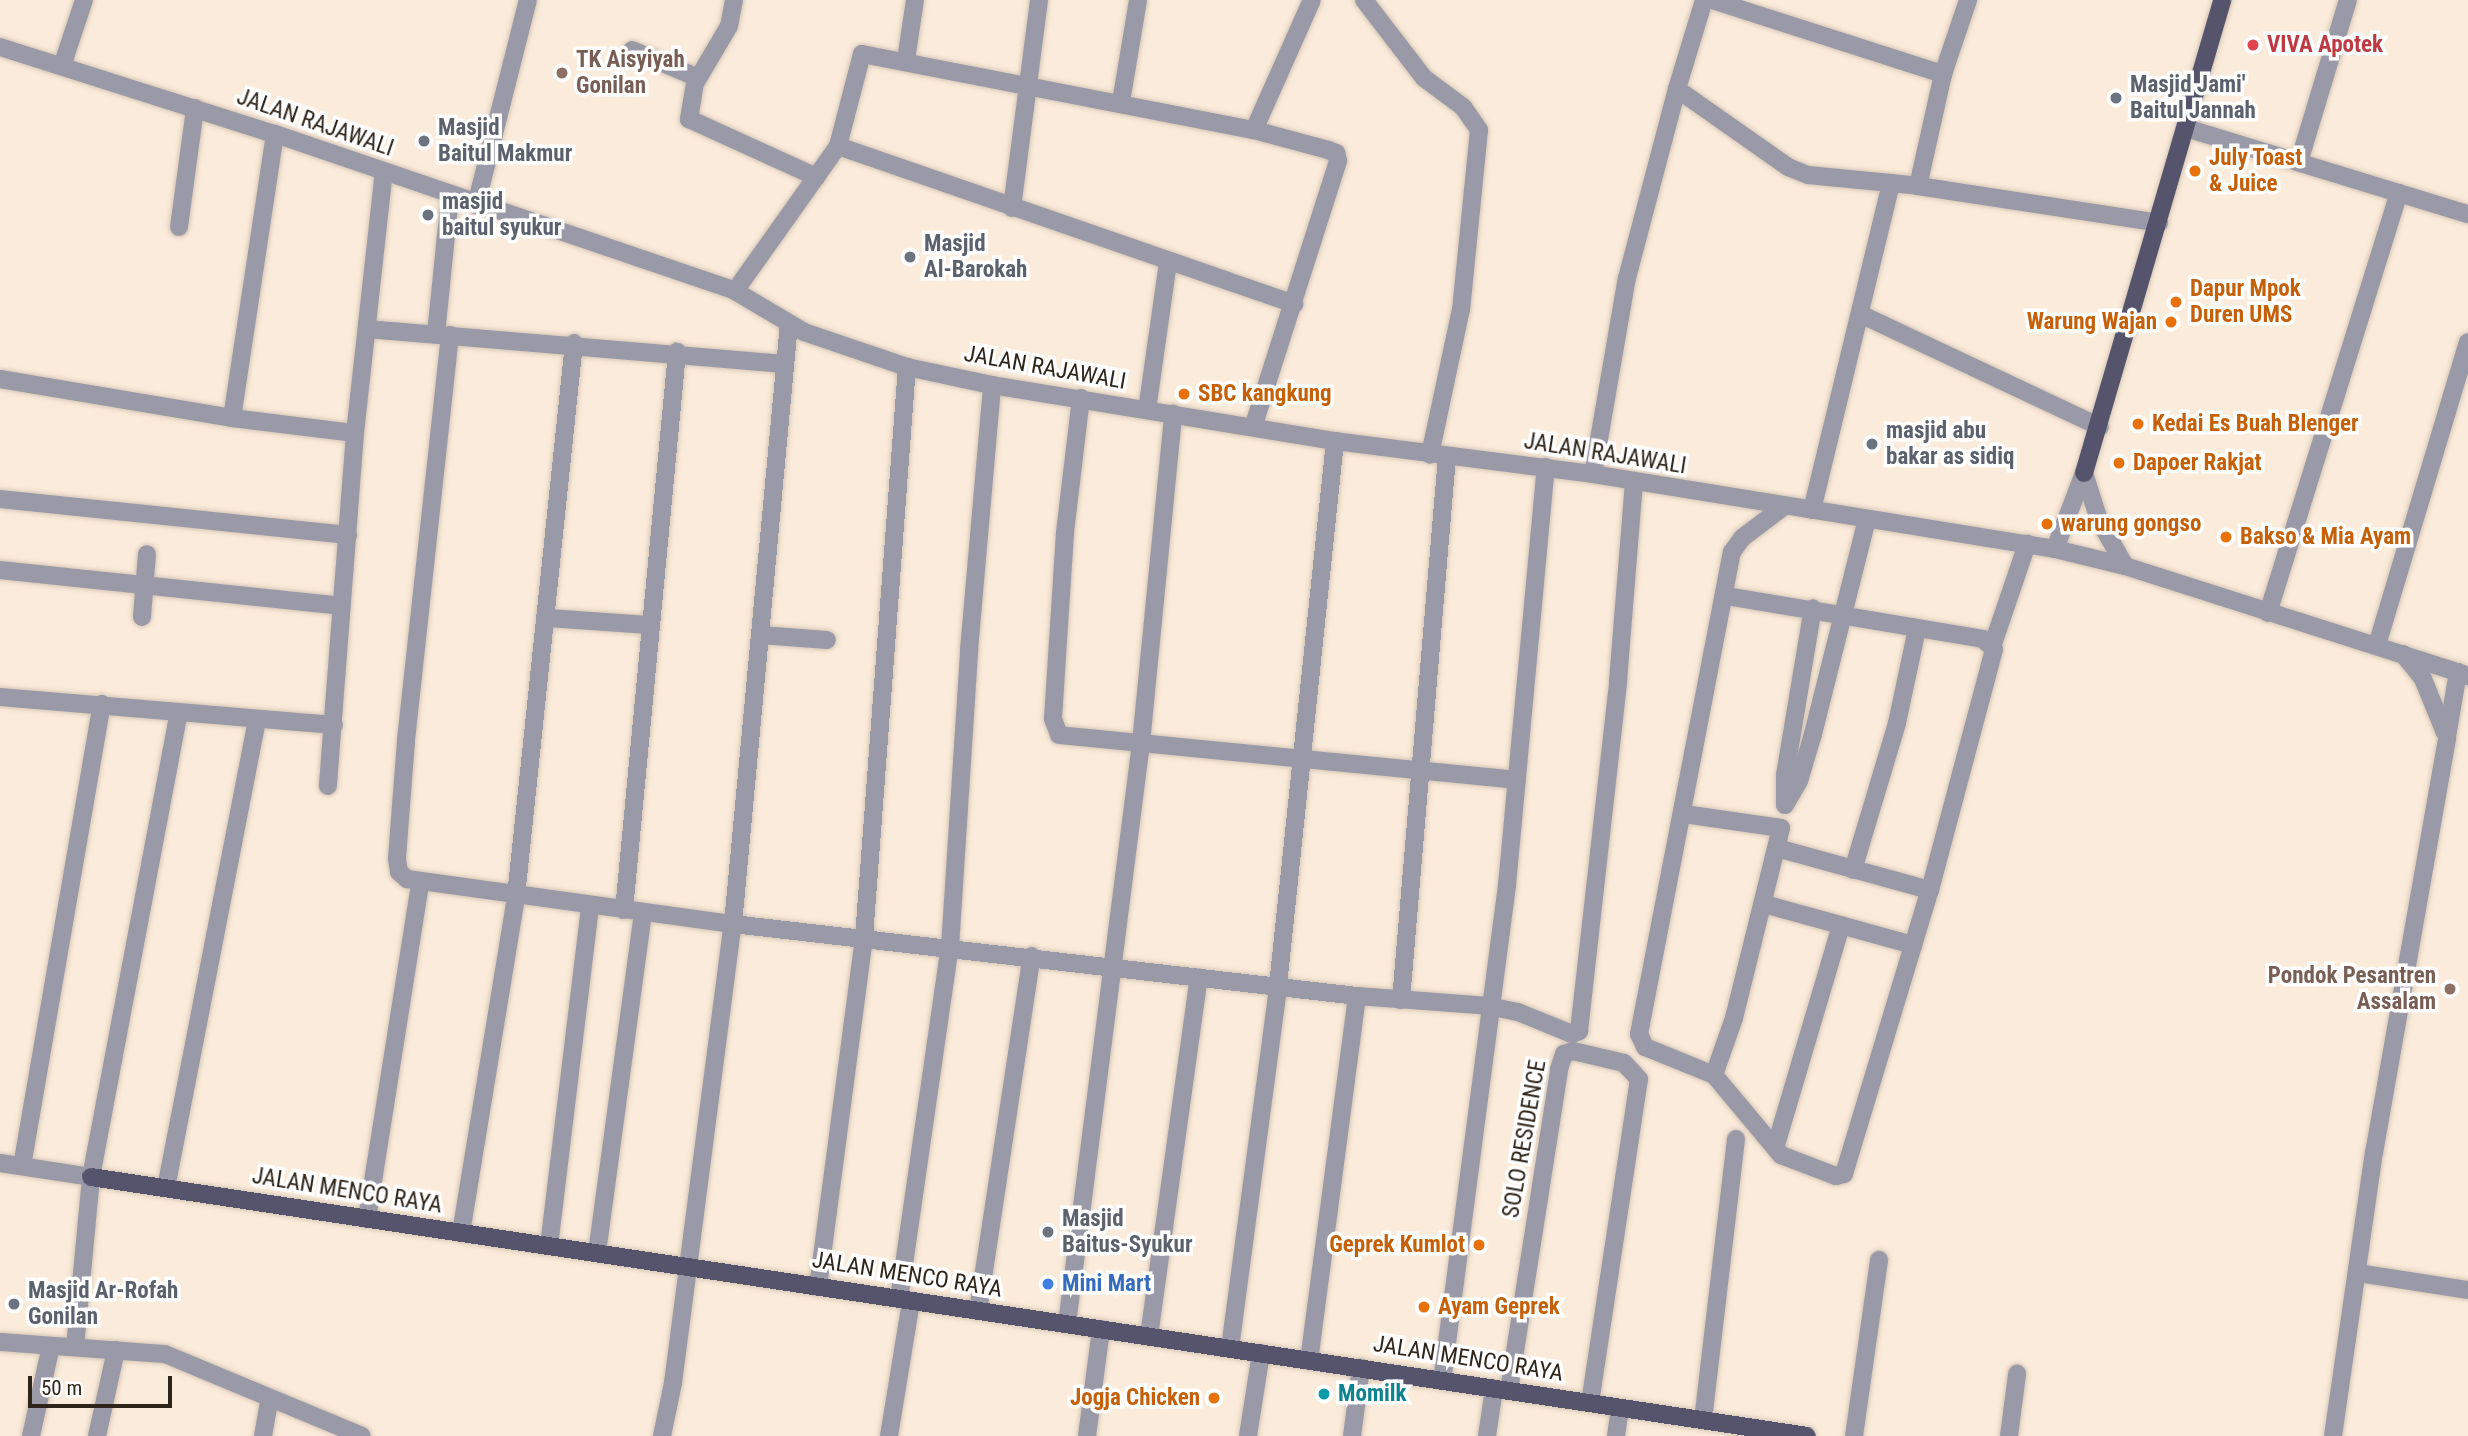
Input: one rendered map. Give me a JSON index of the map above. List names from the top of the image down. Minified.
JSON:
{"streets":{"main road":["JALAN MENCO RAYA"],"street":["JALAN RAJAWALI","SOLO RESIDENCE"]},"crossings":[["SOLO RESIDENCE","JALAN MENCO RAYA"]],"places":["VIVA Apotek","TK Aisyiyah Gonilan","Masjid Jami' Baitul Jannah","Masjid Baitul Makmur","July Toast & Juice","masjid baitul syukur","Masjid Al-Barokah","Dapur Mpok Duren UMS","Warung Wajan","SBC kangkung","Kedai Es Buah Blenger","masjid abu bakar as sidiq","Dapoer Rakjat","warung gongso","Bakso & Mia Ayam","Pondok Pesantren Assalam","Masjid Baitus-Syukur","Geprek Kumlot","Mini Mart","Masjid Ar-Rofah Gonilan","Ayam Geprek","Momilk","Jogja Chicken"],"scale_bar":"50 m"}
